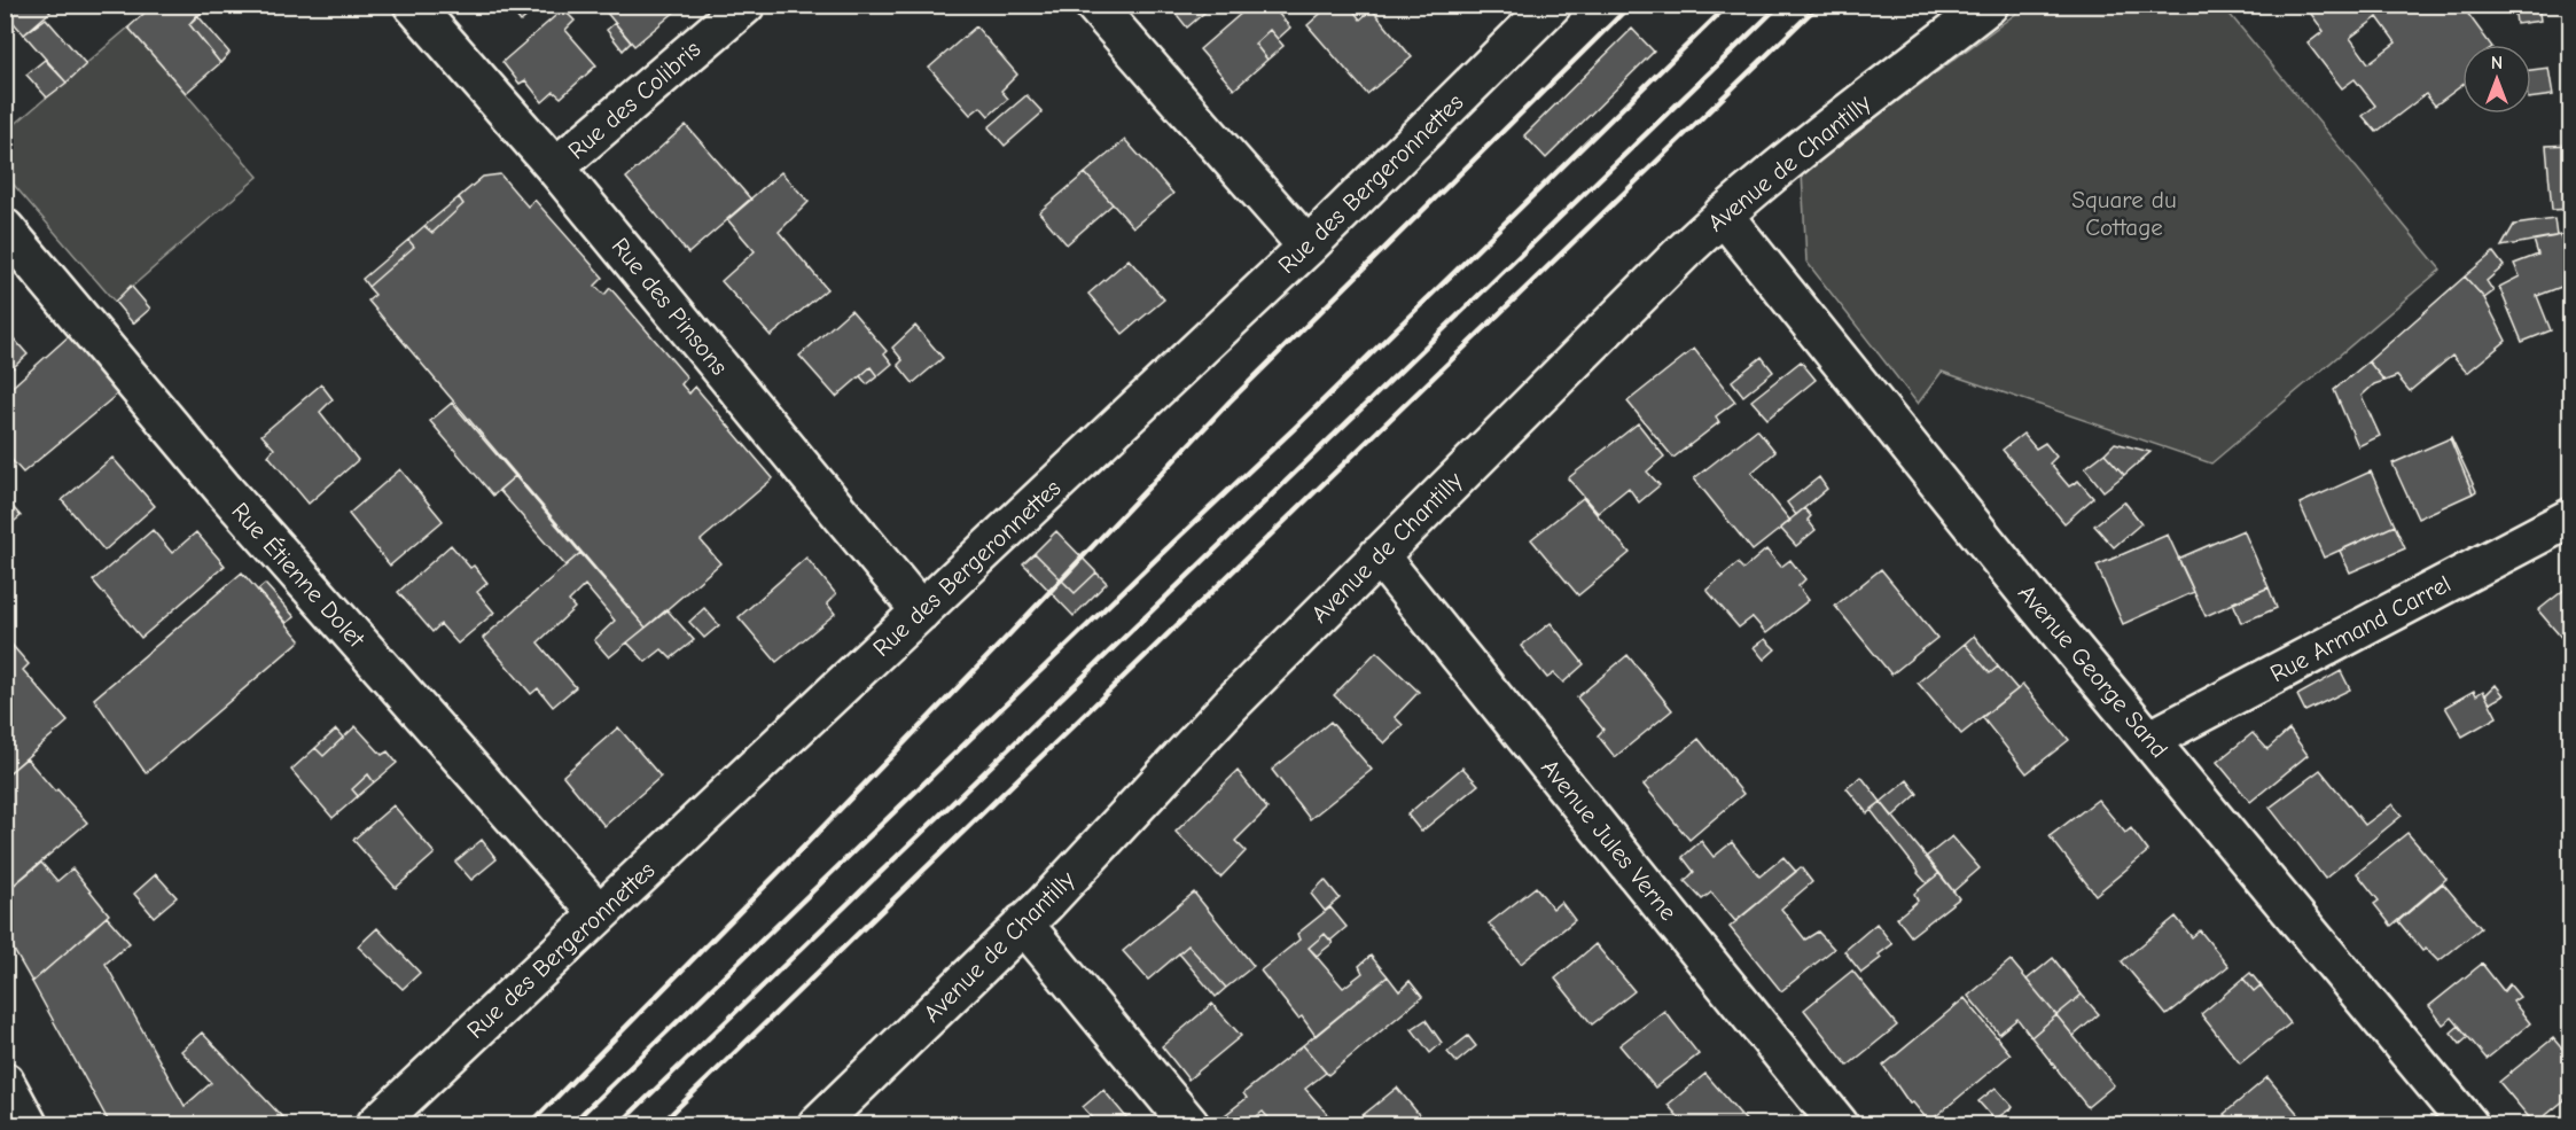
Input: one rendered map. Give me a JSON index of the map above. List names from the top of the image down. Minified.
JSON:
{"streets":{"street":["Rue des Colibris","Avenue de Chantilly","Rue des Bergeronnettes","Rue des Pinsons","Rue Étienne Dolet","Rue Armand Carrel","Avenue George Sand","Avenue Jules Verne"]},"crossings":[["Rue des Colibris","Rue des Pinsons"],["Avenue de Chantilly","Avenue George Sand"],["Avenue de Chantilly","Avenue Jules Verne"],["Rue des Bergeronnettes","Rue des Pinsons"],["Rue des Bergeronnettes","Rue Étienne Dolet"],["Rue Armand Carrel","Avenue George Sand"]],"parks":["Square du Cottage"],"north":"top"}
